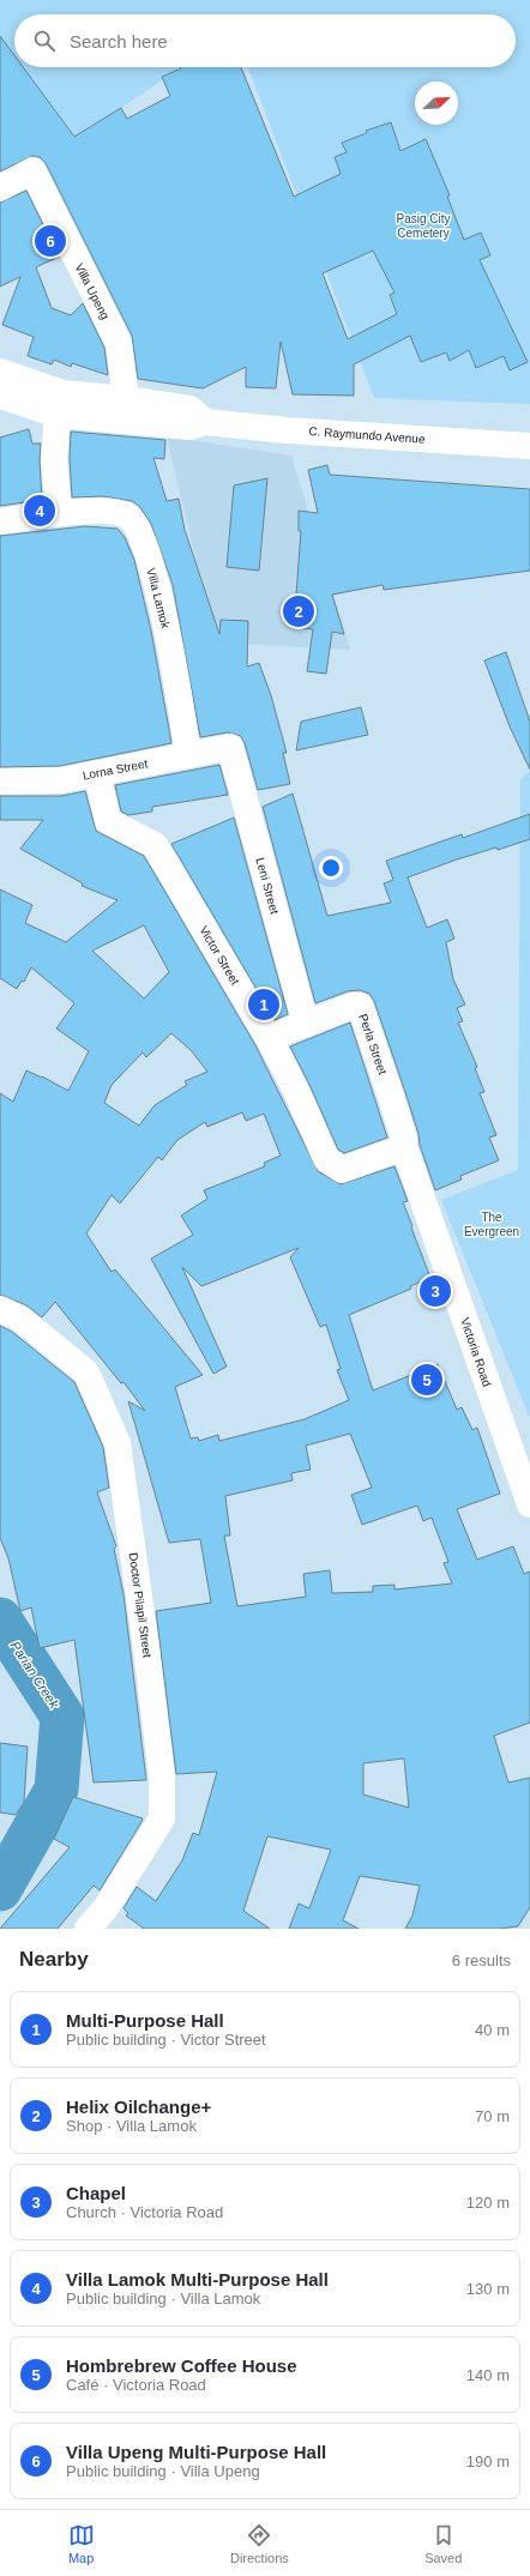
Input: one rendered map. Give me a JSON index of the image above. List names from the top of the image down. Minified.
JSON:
{"streets":{"street":["Villa Upeng","C. Raymundo Avenue","Villa Lamok","Lorna Street","Leni Street","Victor Street","Perla Street","Victoria Road","Doctor Pilapil Street"]},"crossings":[["Villa Upeng","C. Raymundo Avenue"],["Villa Lamok","Lorna Street"],["Lorna Street","Leni Street"],["Lorna Street","Victor Street"],["Leni Street","Perla Street"],["Victor Street","Perla Street"],["Victor Street","Victoria Road"],["Perla Street","Victoria Road"]],"water":["Parian Creek"],"parks":["Pasig City Cemetery","The Evergreen"],"north":"top right","page":{"search":"Search here","pins":["6","4","2","1","3","5"],"heading":["Nearby","6 results"],"list":[{"mark":"1","name":"Multi-Purpose Hall","note":"Public building · Victor Street","value":"40 m"},{"mark":"2","name":"Helix Oilchange+","note":"Shop · Villa Lamok","value":"70 m"},{"mark":"3","name":"Chapel","note":"Church · Victoria Road","value":"120 m"},{"mark":"4","name":"Villa Lamok Multi-Purpose Hall","note":"Public building · Villa Lamok","value":"130 m"},{"mark":"5","name":"Hombrebrew Coffee House","note":"Café · Victoria Road","value":"140 m"},{"mark":"6","name":"Villa Upeng Multi-Purpose Hall","note":"Public building · Villa Upeng","value":"190 m"}],"nav":["Map","Directions","Saved"]}}
